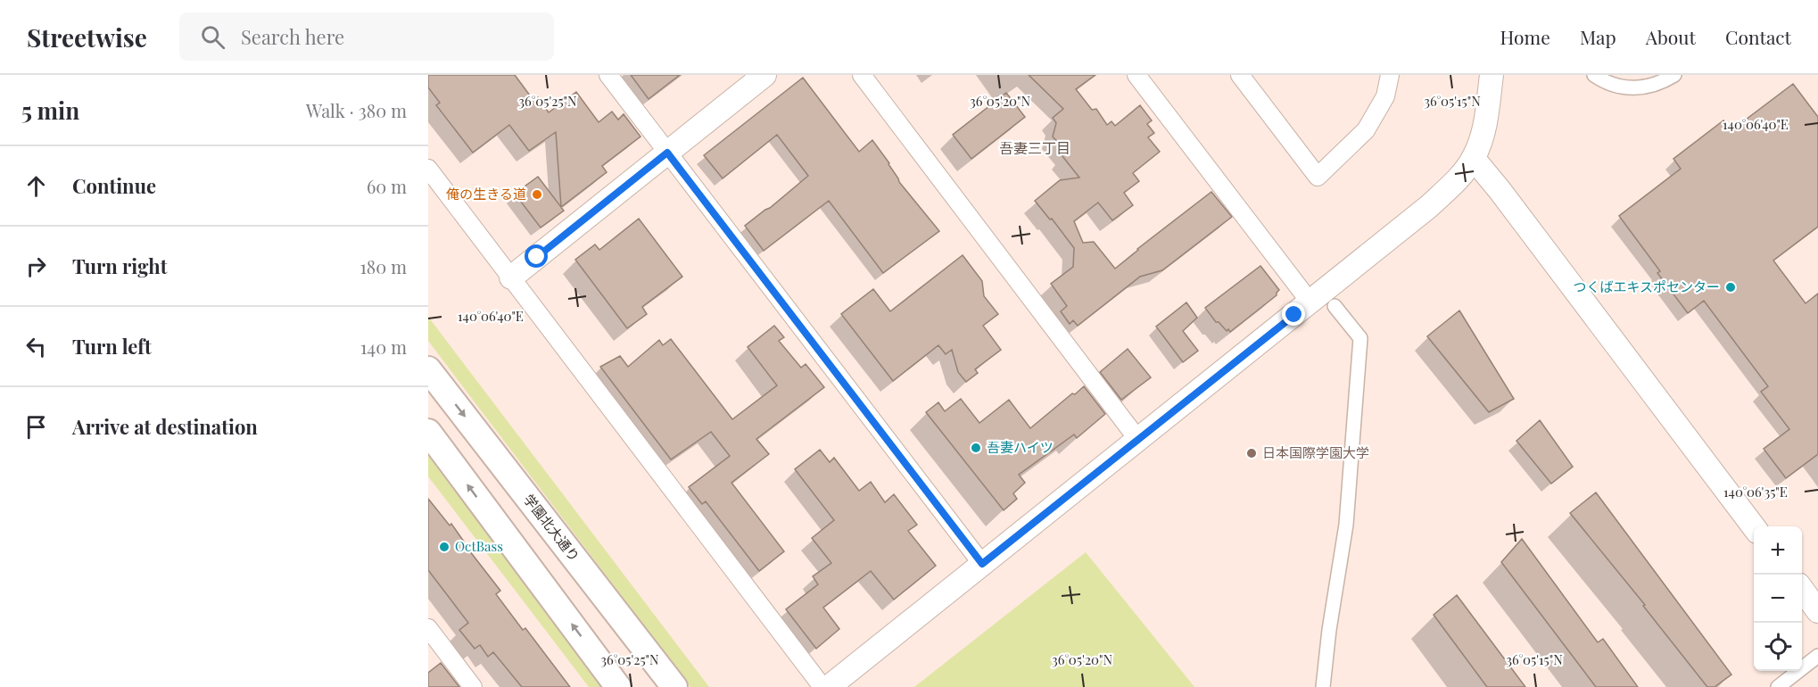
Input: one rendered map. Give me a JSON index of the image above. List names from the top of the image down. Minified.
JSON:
{"streets":{"main road":["学園北大通り"]},"districts":["吾妻三丁目"],"places":["俺の生きる道","つくばエキスポセンター","吾妻ハイツ","日本国際学園大学","OctBass"],"page":{"header":"Streetwise","search":"Search here","nav":["Home","Map","About","Contact"],"heading":["5 min","Walk · 380 m"],"list":[["Continue","60 m"],["Turn right","180 m"],["Turn left","140 m"],"Arrive at destination"],"map_buttons":["+","−"]},"coordinates":["36°05'25\"N","36°05'20\"N","36°05'15\"N","140°06'40\"E","140°06'35\"E"]}
